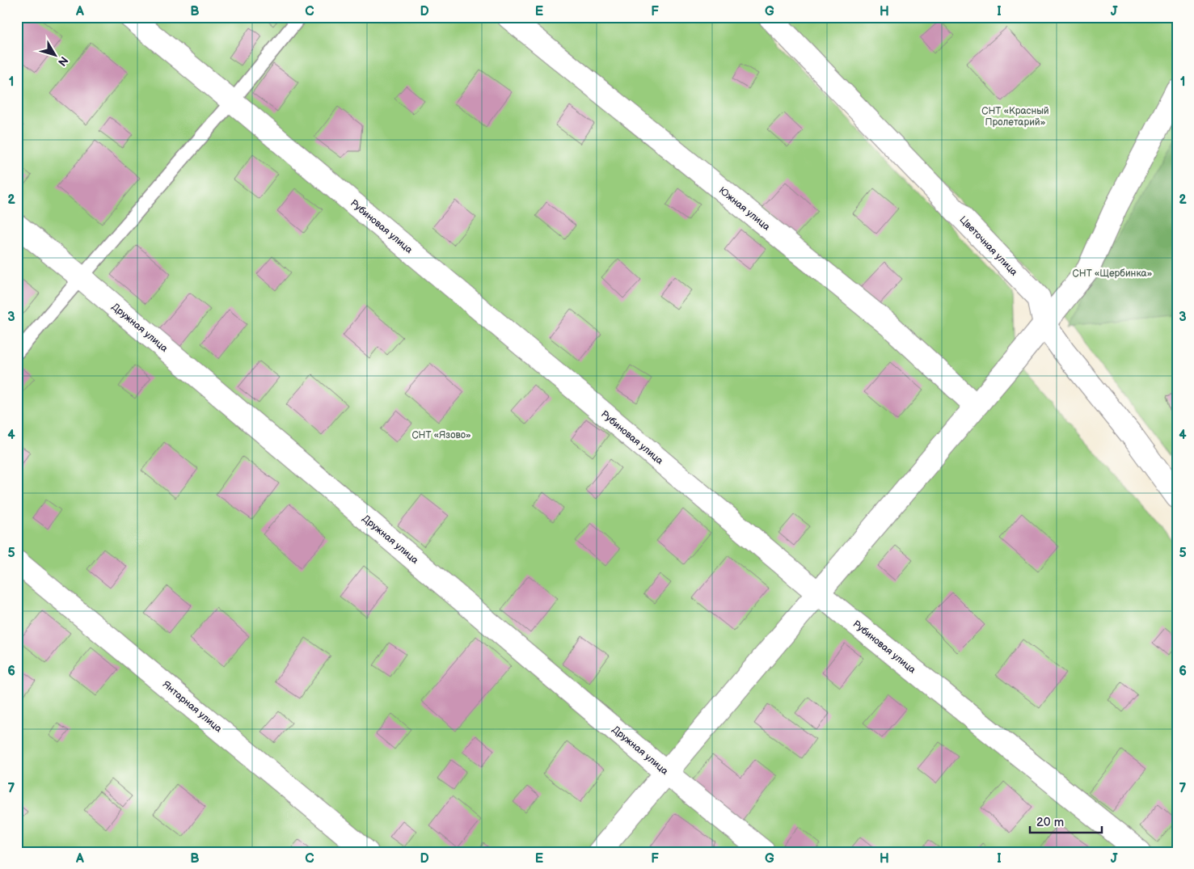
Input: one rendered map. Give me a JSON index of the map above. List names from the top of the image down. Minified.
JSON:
{"streets":{"street":["Южная улица","Рубиновая улица","Цветочная улица","Дружная улица","Янтарная улица"]},"parks":["СНТ «Красный Пролетарий»","СНТ «Щербинка»","СНТ «Язово»"],"scale_bar":"20 m","north":"bottom right","grid":{"columns":["A","B","C","D","E","F","G","H","I","J"],"rows":["1","2","3","4","5","6","7"]}}
